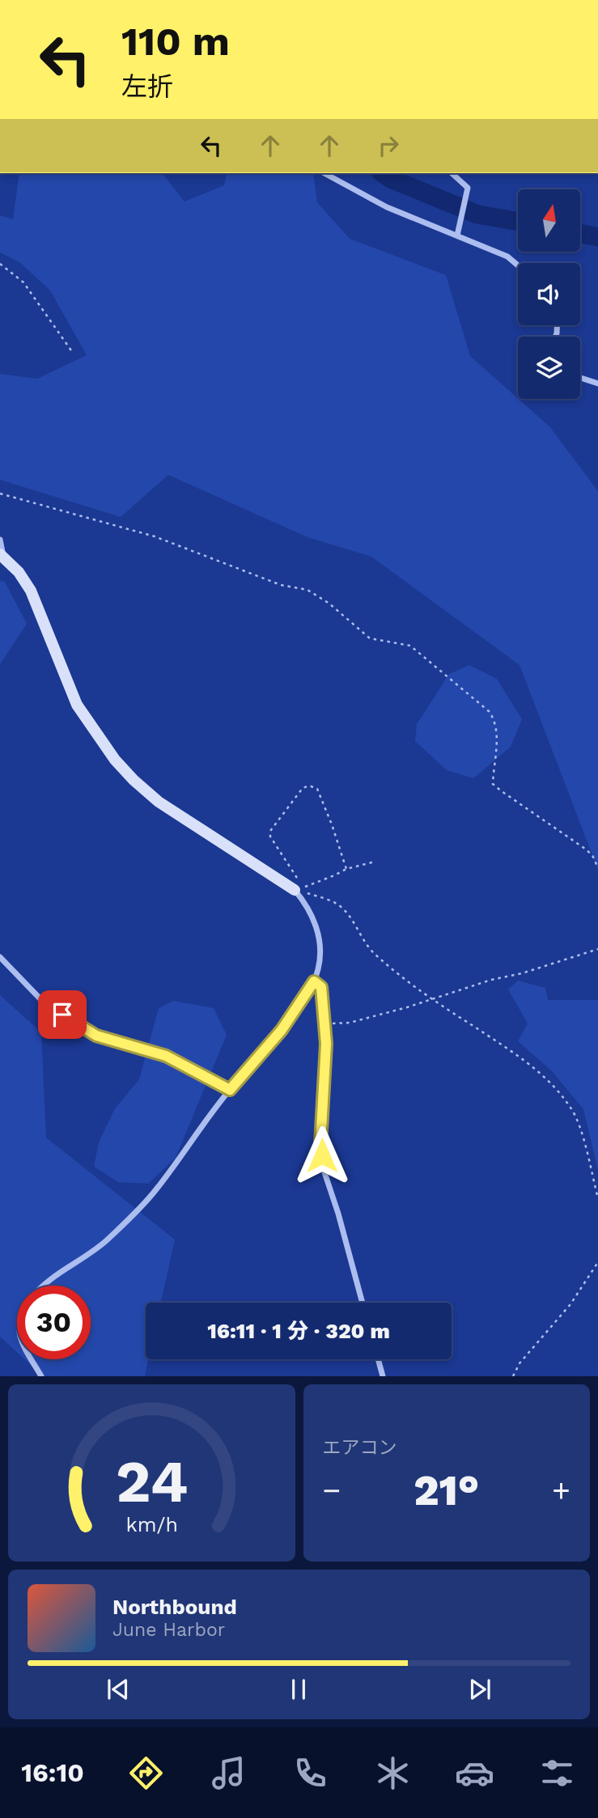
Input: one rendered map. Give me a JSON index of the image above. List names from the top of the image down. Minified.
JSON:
{"north":"top","page":{"turn":["110 m","左折"],"limit":"30","trip":"16:11 · 1 分 · 320 m","tile":"エアコン","heat":["−","21°","+"],"song":["Northbound","June Harbor"],"tabs":"16:10","gauge":["24","km/h"]}}
